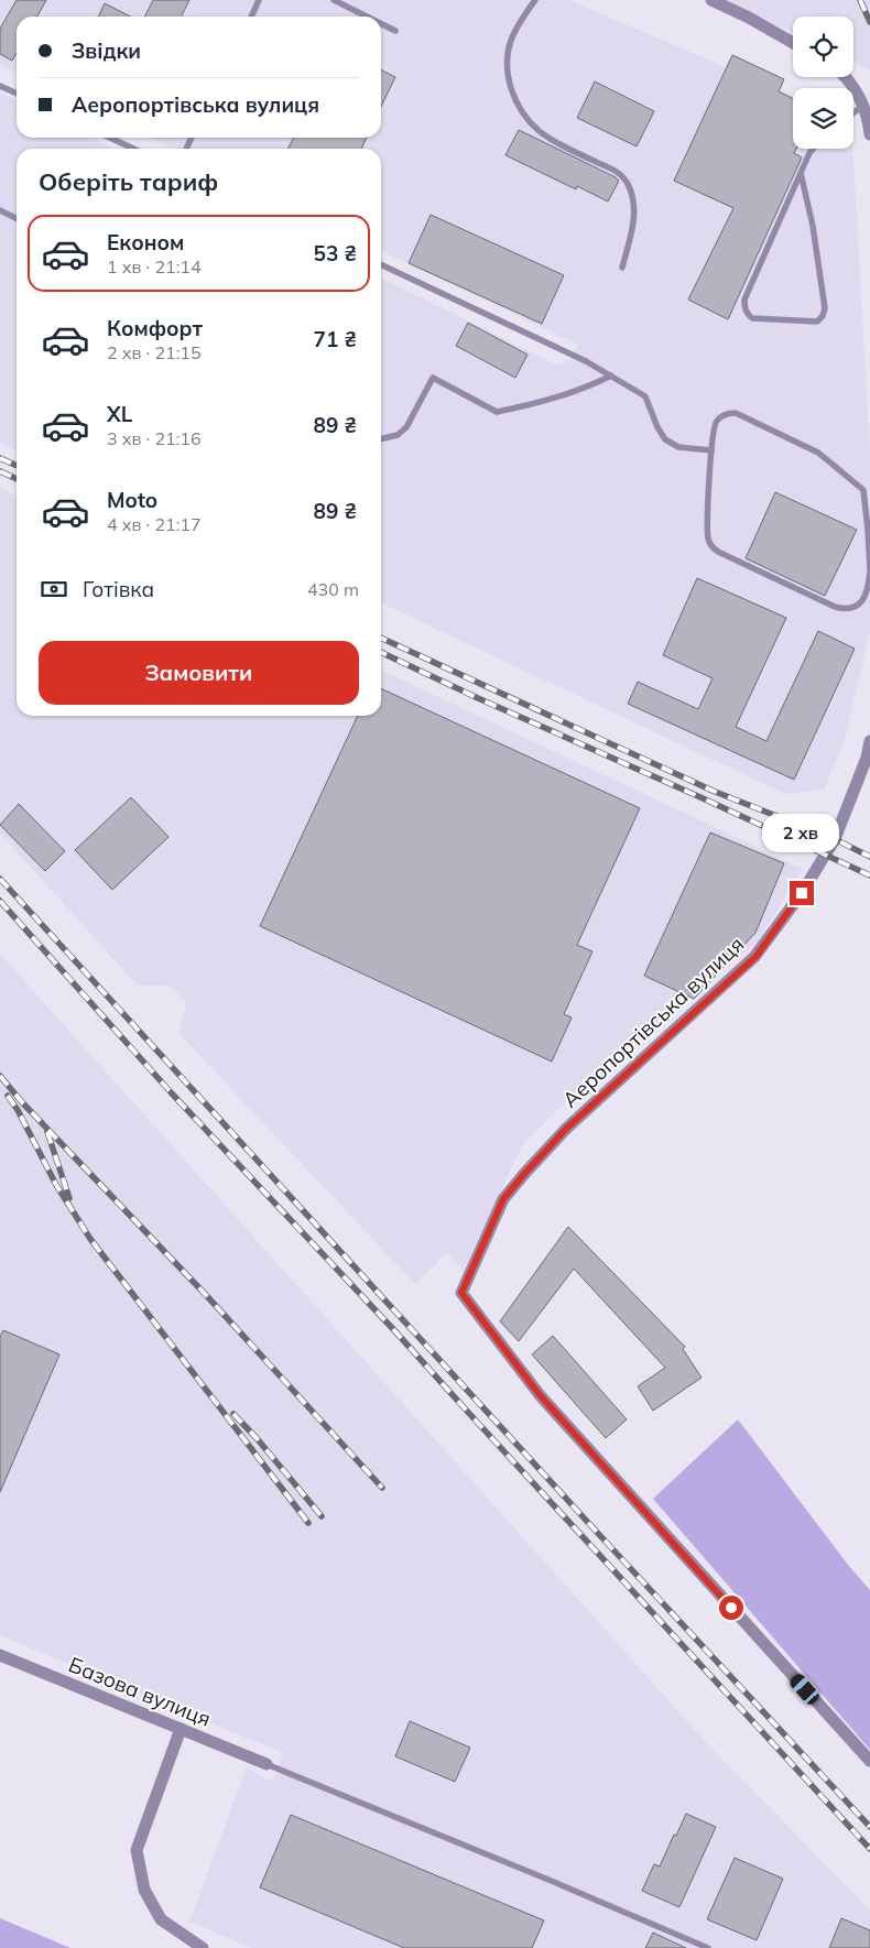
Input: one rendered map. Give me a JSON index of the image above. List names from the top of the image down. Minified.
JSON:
{"streets":{"street":["Аеропортівська вулиця","Базова вулиця"]},"page":{"banner":["Звідки","Аеропортівська вулиця"],"heading":"Оберіть тариф","list":[{"name":"Економ","note":"1 хв · 21:14","value":"53 ₴"},{"name":"Комфорт","note":"2 хв · 21:15","value":"71 ₴"},{"name":"XL","note":"3 хв · 21:16","value":"89 ₴"},{"name":"Moto","note":"4 хв · 21:17","value":"89 ₴"}],"pay":["Готівка","430 m"],"buttons":"Замовити","bubble":"2 хв"}}
